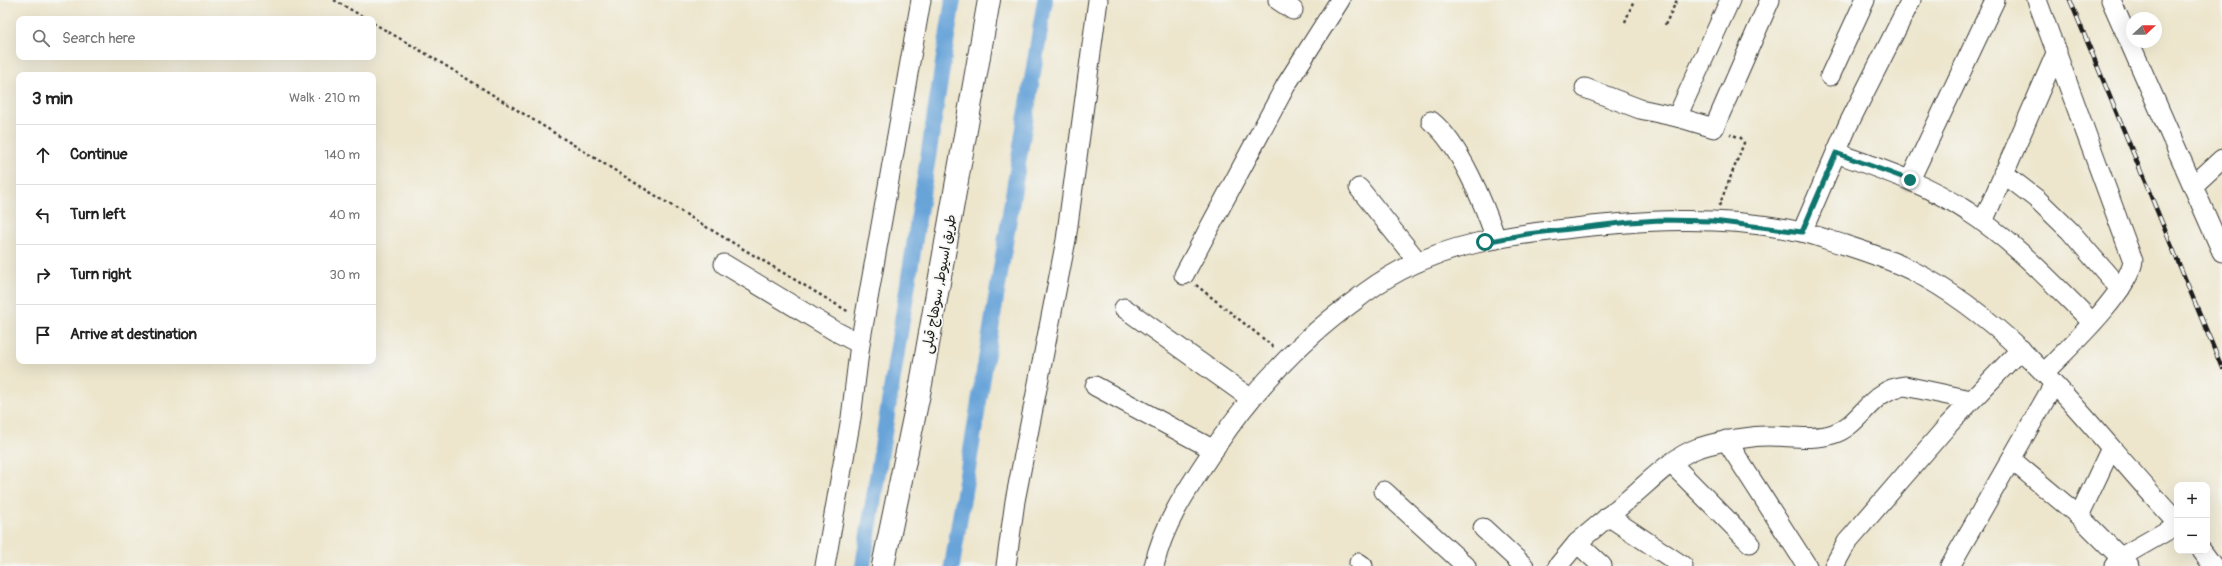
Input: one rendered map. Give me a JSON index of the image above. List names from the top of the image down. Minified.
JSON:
{"streets":{"main road":["طريق اسيوط, سوهاج قبلى"]},"north":"right","page":{"search":"Search here","heading":["3 min","Walk · 210 m"],"list":[["Continue","140 m"],["Turn left","40 m"],["Turn right","30 m"],"Arrive at destination"],"map_buttons":["+","−"]}}
